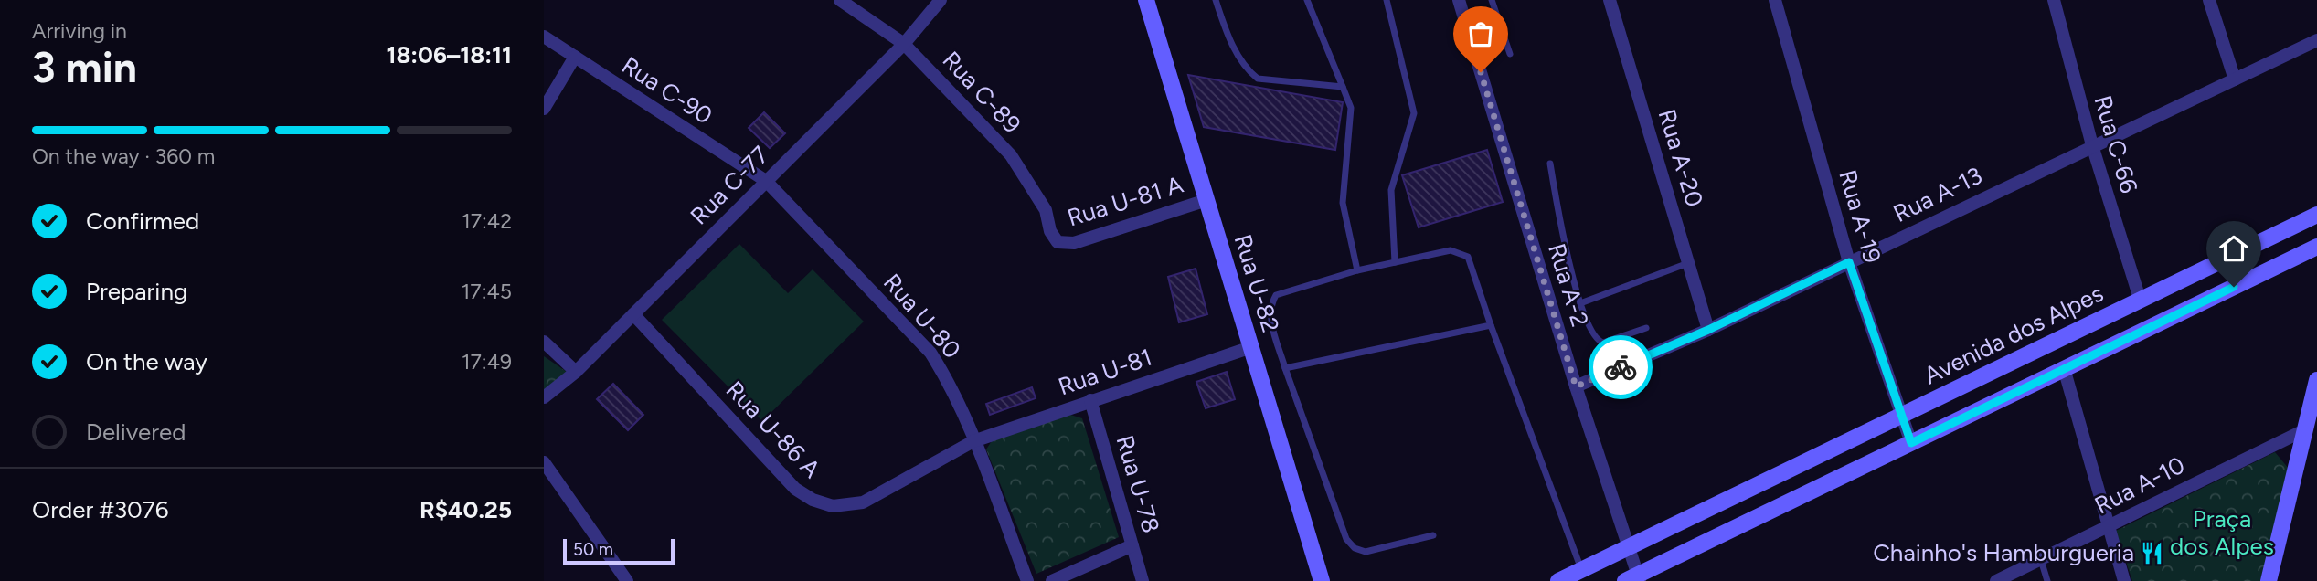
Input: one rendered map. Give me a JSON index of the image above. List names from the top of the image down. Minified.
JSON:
{"streets":{"main road":["Rua U-82","Avenida dos Alpes"],"street":["Rua C-90","Rua C-89","Rua C-66","Rua A-20","Rua C-77","Rua A-13","Rua U-81 A","Rua A-19","Rua A-2","Rua U-80","Rua U-81","Rua U-86 A","Rua U-78","Rua A-10"]},"crossings":[["Rua C-90","Rua C-77"],["Rua C-90","Rua U-80"],["Rua C-89","Rua C-77"],["Rua C-89","Rua U-81 A"],["Rua C-66","Rua A-13"],["Rua C-66","Avenida dos Alpes"],["Rua A-20","Rua A-13"],["Rua C-77","Rua U-80"],["Rua C-77","Rua U-86 A"],["Rua A-13","Rua A-19"],["Rua A-13","Rua A-2"],["Rua U-81 A","Rua U-82"],["Rua A-19","Avenida dos Alpes"],["Rua U-82","Rua U-81"],["Rua A-2","Avenida dos Alpes"],["Rua U-80","Rua U-81"],["Rua U-80","Rua U-86 A"],["Rua U-81","Rua U-86 A"],["Rua U-81","Rua U-78"]],"parks":["Praça dos Alpes"],"places":{"restaurant":["Chainho's Hamburgueria"]},"scale_bar":"50 m","page":{"heading":["3 min","Arriving in","18:06–18:11"],"panel":["Order #3076","R$40.25"],"bar":"On the way · 360 m","list":[["Confirmed","17:42"],["Preparing","17:45"],["On the way","17:49"],"Delivered"],"scale":"50 m"}}
